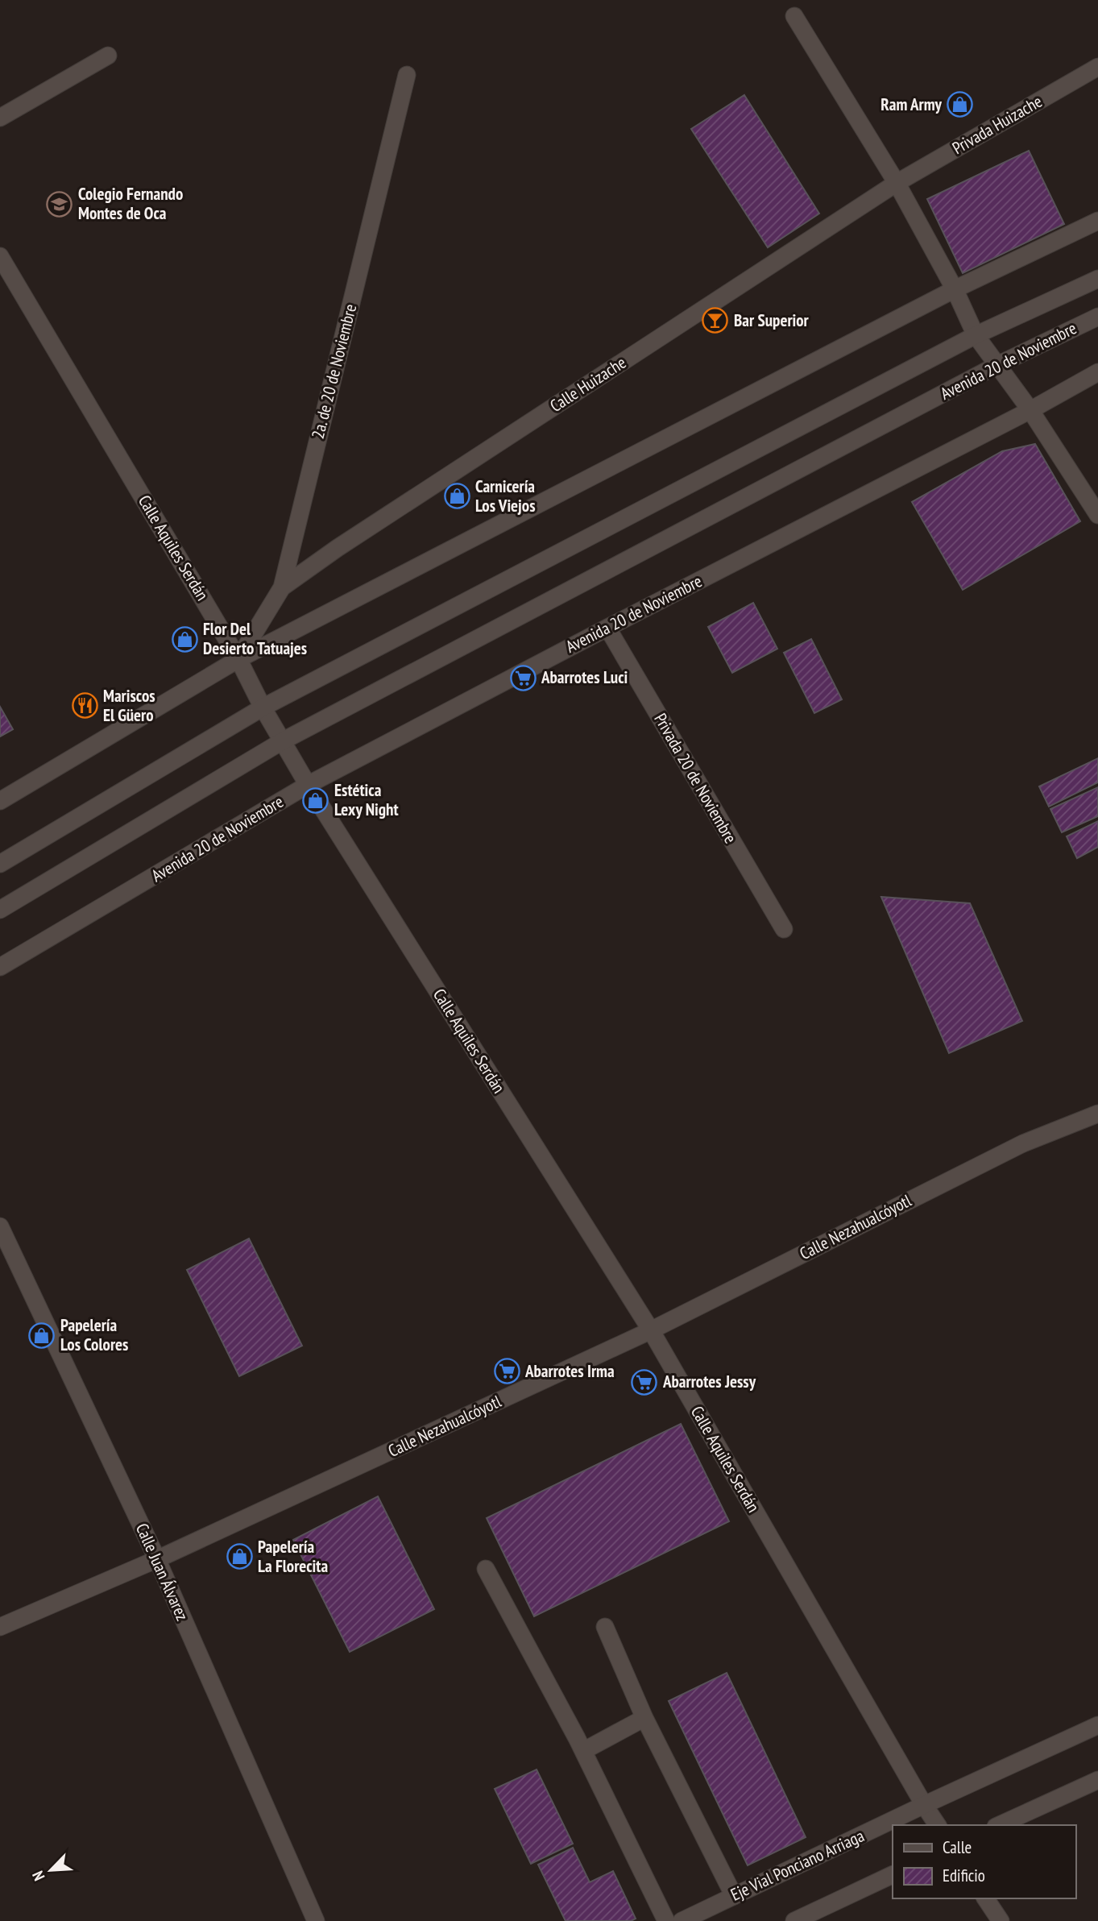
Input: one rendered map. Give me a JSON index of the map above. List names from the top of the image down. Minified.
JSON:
{"streets":{"street":["Privada Huizache","Avenida 20 de Noviembre","2a. de 20 de Noviembre","Calle Huizache","Calle Aquiles Serdán","Privada 20 de Noviembre","Calle Nezahualcóyotl","Calle Juan Álvarez","Eje Vial Ponciano Arriaga"]},"crossings":[["Privada Huizache","Calle Huizache"],["Avenida 20 de Noviembre","Calle Aquiles Serdán"],["Avenida 20 de Noviembre","Privada 20 de Noviembre"],["2a. de 20 de Noviembre","Calle Huizache"],["2a. de 20 de Noviembre","Calle Aquiles Serdán"],["Calle Aquiles Serdán","Calle Nezahualcóyotl"],["Calle Aquiles Serdán","Eje Vial Ponciano Arriaga"],["Calle Nezahualcóyotl","Calle Juan Álvarez"]],"places":{"shop":["Ram Army","Carnicería Los Viejos","Flor Del Desierto Tatuajes","Estética Lexy Night","Papelería Los Colores","Papelería La Florecita"],"school or university":["Colegio Fernando Montes de Oca"],"bar":["Bar Superior"],"supermarket":["Abarrotes Luci","Abarrotes Irma","Abarrotes Jessy"],"restaurant":["Mariscos El Güero"]},"legend":["Calle","Edificio"],"north":"bottom left"}
